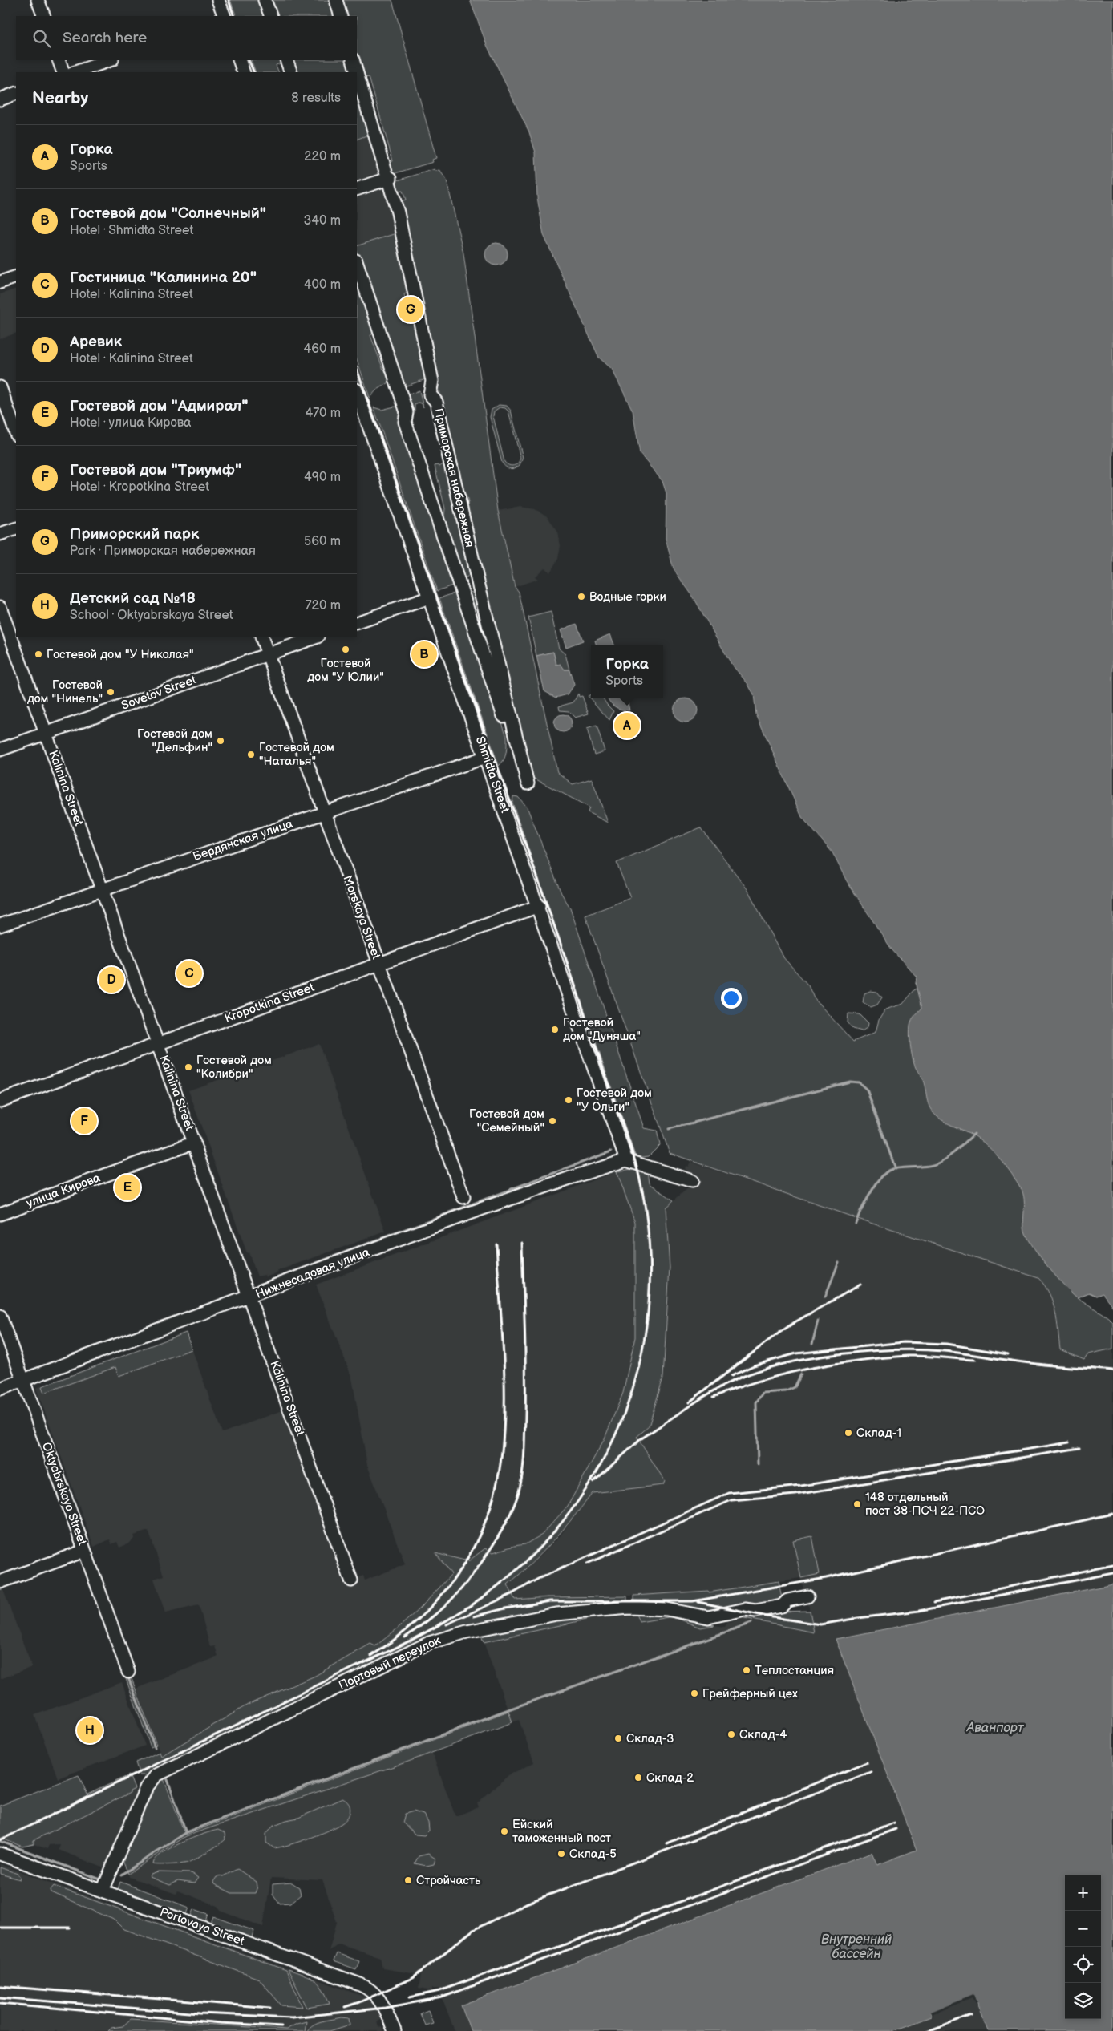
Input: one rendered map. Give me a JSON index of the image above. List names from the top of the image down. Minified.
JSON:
{"streets":{"street":["Приморская набережная","Sovetov Street","Shmidta Street","Kalinina Street","Бердянская улица","Morskaya Street","Kropotkina Street","улица Кирова","Нижнесадовая улица","Oktyabrskaya Street","Портовый переулок","Portovaya Street"]},"crossings":[["Sovetov Street","Kalinina Street"],["Sovetov Street","Morskaya Street"],["Shmidta Street","Бердянская улица"],["Shmidta Street","Kropotkina Street"],["Shmidta Street","Нижнесадовая улица"],["Kalinina Street","Бердянская улица"],["Kalinina Street","Kropotkina Street"],["Kalinina Street","улица Кирова"],["Kalinina Street","Нижнесадовая улица"],["Бердянская улица","Morskaya Street"],["Morskaya Street","Kropotkina Street"],["Нижнесадовая улица","Oktyabrskaya Street"],["Портовый переулок","Portovaya Street"]],"water":["Аванпорт","Внутренний бассейн"],"places":["Водные горки","Гостевой дом \"У Юлии\"","Гостевой дом \"У Николая\"","Гостевой дом \"Нинель\"","Гостевой дом \"Дельфин\"","Гостевой дом \"Наталья\"","Гостевой дом \"Дуняша\"","Гостевой дом \"Колибри\"","Гостевой дом \"У Ольги\"","Гостевой дом \"Семейный\"","Склад-1","148 отдельный пост 38-ПСЧ 22-ПСО","Теплостанция","Грейферный цех","Склад-4","Склад-3","Склад-2","Ейский таможенный пост","Склад-5","Стройчасть"],"page":{"search":"Search here","heading":["Nearby","8 results"],"list":[{"mark":"A","name":"Горка","note":"Sports","value":"220 m"},{"mark":"B","name":"Гостевой дом \"Солнечный\"","note":"Hotel · Shmidta Street","value":"340 m"},{"mark":"C","name":"Гостиница \"Калинина 20\"","note":"Hotel · Kalinina Street","value":"400 m"},{"mark":"D","name":"Аревик","note":"Hotel · Kalinina Street","value":"460 m"},{"mark":"E","name":"Гостевой дом \"Адмирал\"","note":"Hotel · улица Кирова","value":"470 m"},{"mark":"F","name":"Гостевой дом \"Триумф\"","note":"Hotel · Kropotkina Street","value":"490 m"},{"mark":"G","name":"Приморский парк","note":"Park · Приморская набережная","value":"560 m"},{"mark":"H","name":"Детский сад №18","note":"School · Oktyabrskaya Street","value":"720 m"}],"pins":["G","B","A","C","D","F","E","H"],"popup":["Горка","Sports"],"map_buttons":["+","−"]}}
